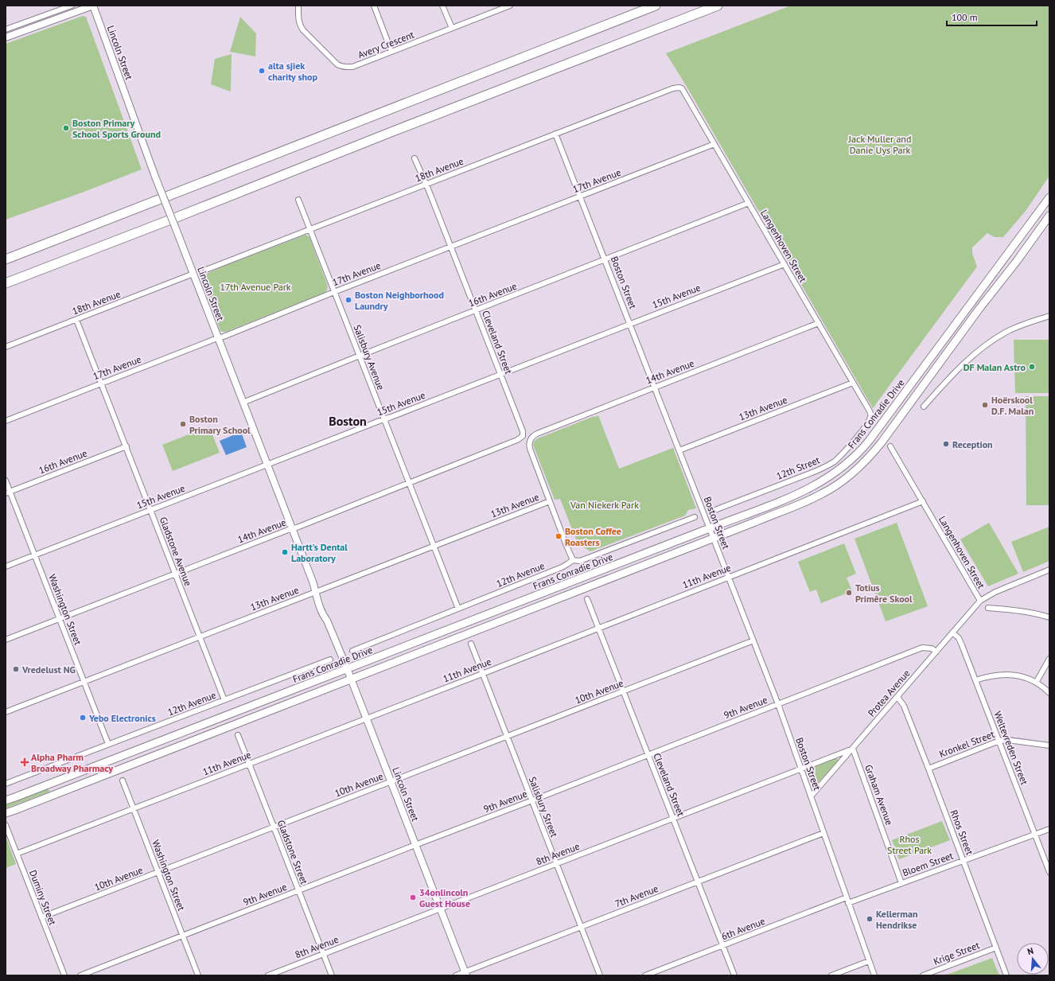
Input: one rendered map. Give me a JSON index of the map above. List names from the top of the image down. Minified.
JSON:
{"streets":{"main road":["Frans Conradie Drive"],"street":["Avery Crescent","Lincoln Street","18th Avenue","17th Avenue","Langenhoven Street","Boston Street","16th Avenue","15th Avenue","Cleveland Street","Salisbury Avenue","14th Avenue","13th Avenue","12th Street","Gladstone Avenue","12th Avenue","11th Avenue","Washington Street","10th Avenue","Protea Avenue","9th Avenue","Kronkel Street","Weltevreden Street","Graham Avenue","Salisbury Street","Rhos Street","Gladstone Street","8th Avenue","Bloem Street","7th Avenue","Duminy Street","6th Avenue","Krige Street"]},"crossings":[["Lincoln Street","18th Avenue"],["Lincoln Street","17th Avenue"],["Lincoln Street","16th Avenue"],["Lincoln Street","15th Avenue"],["Lincoln Street","14th Avenue"],["Lincoln Street","13th Avenue"],["Lincoln Street","Frans Conradie Drive"],["Lincoln Street","11th Avenue"],["Lincoln Street","10th Avenue"],["Lincoln Street","9th Avenue"],["Lincoln Street","8th Avenue"],["Lincoln Street","7th Avenue"],["18th Avenue","Langenhoven Street"],["18th Avenue","Boston Street"],["18th Avenue","Cleveland Street"],["18th Avenue","Salisbury Avenue"],["18th Avenue","Gladstone Avenue"],["17th Avenue","Langenhoven Street"],["17th Avenue","Boston Street"],["17th Avenue","Cleveland Street"],["17th Avenue","Salisbury Avenue"],["17th Avenue","Gladstone Avenue"],["Langenhoven Street","16th Avenue"],["Langenhoven Street","15th Avenue"],["Langenhoven Street","14th Avenue"],["Langenhoven Street","13th Avenue"],["Langenhoven Street","12th Street"],["Langenhoven Street","11th Avenue"],["Langenhoven Street","Protea Avenue"],["Boston Street","16th Avenue"],["Boston Street","15th Avenue"],["Boston Street","14th Avenue"],["Boston Street","13th Avenue"],["Boston Street","Frans Conradie Drive"],["Boston Street","11th Avenue"],["Boston Street","10th Avenue"],["Boston Street","Protea Avenue"],["Boston Street","9th Avenue"],["Boston Street","8th Avenue"],["Boston Street","Bloem Street"],["Boston Street","7th Avenue"],["Boston Street","6th Avenue"],["16th Avenue","Cleveland Street"],["16th Avenue","Salisbury Avenue"],["16th Avenue","Gladstone Avenue"],["16th Avenue","Washington Street"],["15th Avenue","Cleveland Street"],["15th Avenue","Salisbury Avenue"],["15th Avenue","Gladstone Avenue"],["15th Avenue","Washington Street"],["Cleveland Street","14th Avenue"],["Cleveland Street","11th Avenue"],["Cleveland Street","10th Avenue"],["Cleveland Street","9th Avenue"],["Cleveland Street","8th Avenue"],["Cleveland Street","7th Avenue"],["Cleveland Street","6th Avenue"],["Salisbury Avenue","14th Avenue"],["Salisbury Avenue","13th Avenue"],["Salisbury Avenue","12th Avenue"],["14th Avenue","13th Avenue"],["14th Avenue","Gladstone Avenue"],["14th Avenue","Washington Street"],["13th Avenue","Gladstone Avenue"],["13th Avenue","Washington Street"],["Gladstone Avenue","12th Avenue"],["12th Avenue","Washington Street"],["11th Avenue","Washington Street"],["11th Avenue","Salisbury Street"],["11th Avenue","Gladstone Street"],["11th Avenue","Duminy Street"],["Washington Street","10th Avenue"],["Washington Street","9th Avenue"],["10th Avenue","Salisbury Street"],["10th Avenue","Gladstone Street"],["10th Avenue","Duminy Street"],["Protea Avenue","9th Avenue"],["Protea Avenue","Weltevreden Street"],["Protea Avenue","Graham Avenue"],["Protea Avenue","Rhos Street"],["Protea Avenue","8th Avenue"],["9th Avenue","Salisbury Street"],["9th Avenue","Gladstone Street"],["Kronkel Street","Weltevreden Street"],["Kronkel Street","Rhos Street"],["Weltevreden Street","Bloem Street"],["Graham Avenue","8th Avenue"],["Graham Avenue","Bloem Street"],["Salisbury Street","8th Avenue"],["Salisbury Street","7th Avenue"],["Rhos Street","Bloem Street"],["Rhos Street","Krige Street"],["Gladstone Street","8th Avenue"]],"districts":["Boston"],"parks":["Jack Muller and Danie Uys Park","17th Avenue Park","Van Niekerk Park","Rhos Street Park"],"places":{"other":["alta sjiek charity shop","Boston Primary School Sports Ground","Boston Neighborhood Laundry","DF Malan Astro","Hoërskool D.F. Malan","Boston Primary School","Reception","Boston Coffee Roasters","Hartt's Dental Laboratory","Totius Primêre Skool","Vredelust NG","Yebo Electronics","34onlincoln Guest House","Kellerman Hendrikse"],"health":["Alpha Pharm Broadway Pharmacy"]},"scale_bar":"100 m","north":"top"}
